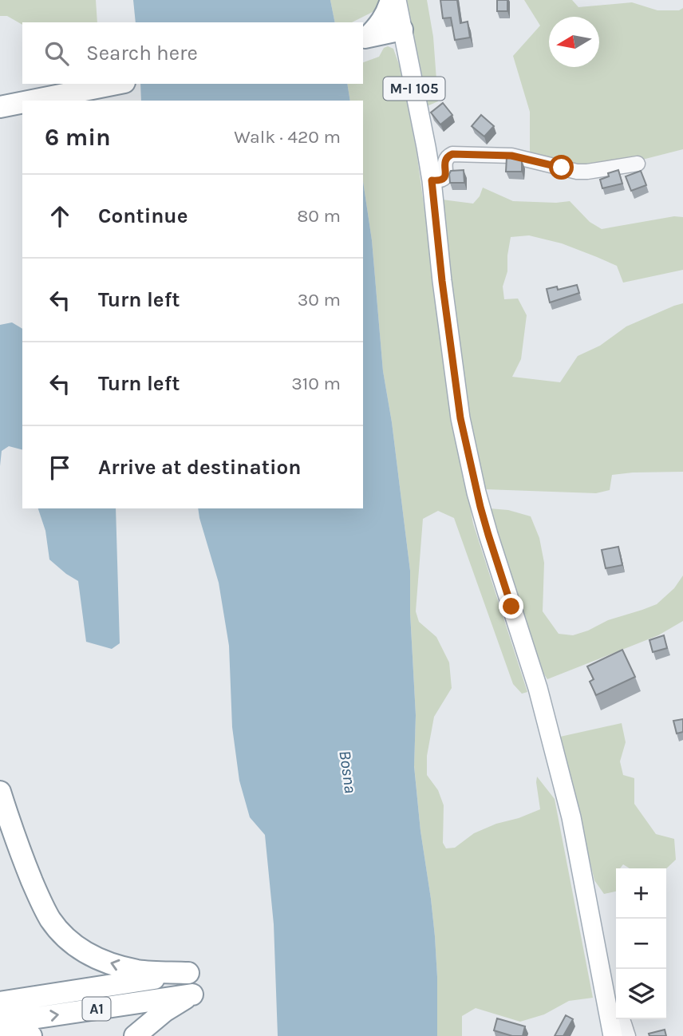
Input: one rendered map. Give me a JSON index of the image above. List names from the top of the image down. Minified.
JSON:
{"streets":{"highway":["A1"],"main road":["M-I 105"]},"water":["Bosna"],"north":"left","page":{"search":"Search here","heading":["6 min","Walk · 420 m"],"list":[["Continue","80 m"],["Turn left","30 m"],["Turn left","310 m"],"Arrive at destination"],"map_buttons":["+","−"]}}
